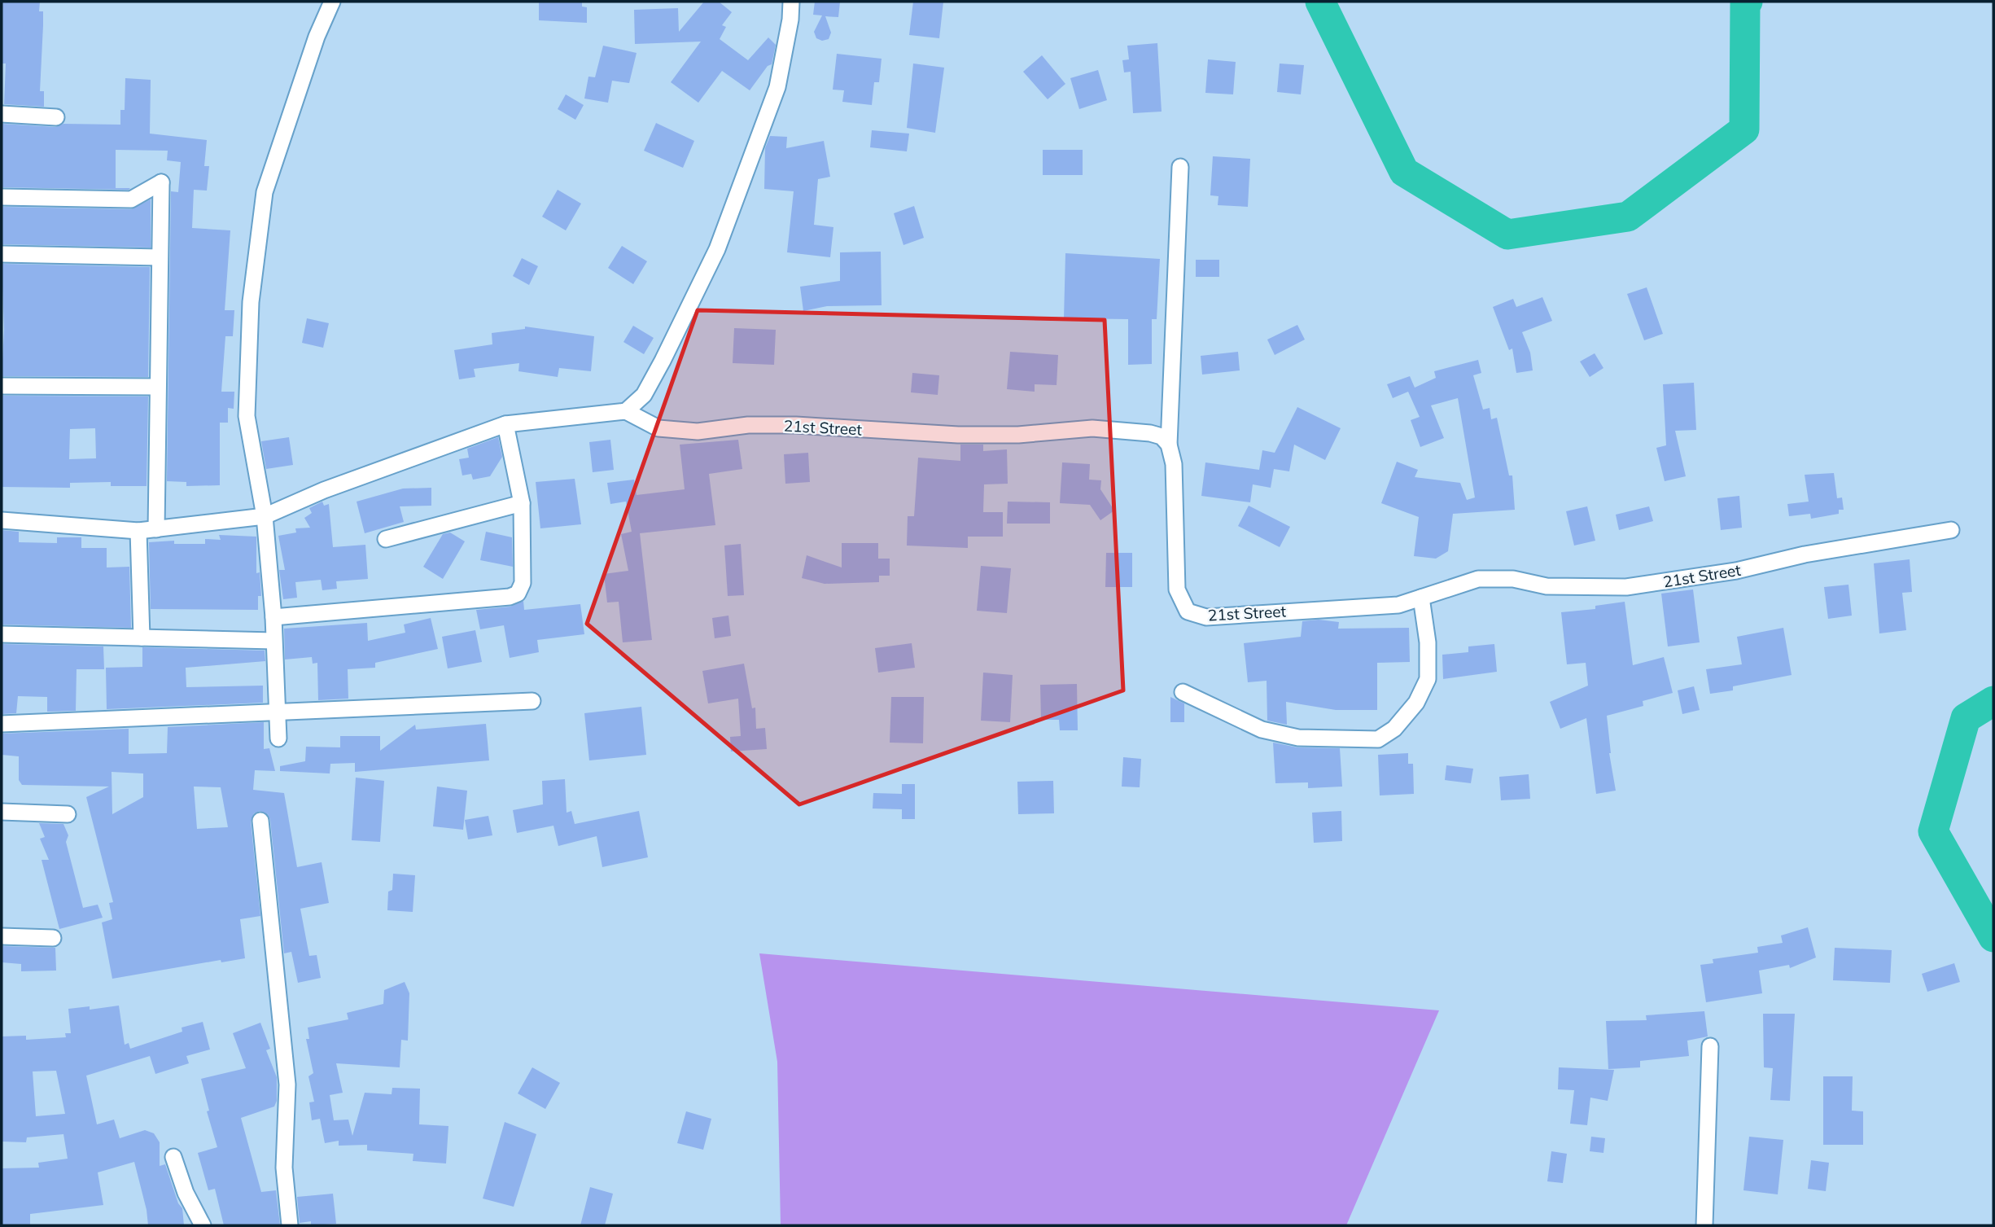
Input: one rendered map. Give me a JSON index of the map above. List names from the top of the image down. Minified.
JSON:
{"streets":{"street":["21st Street"]}}
